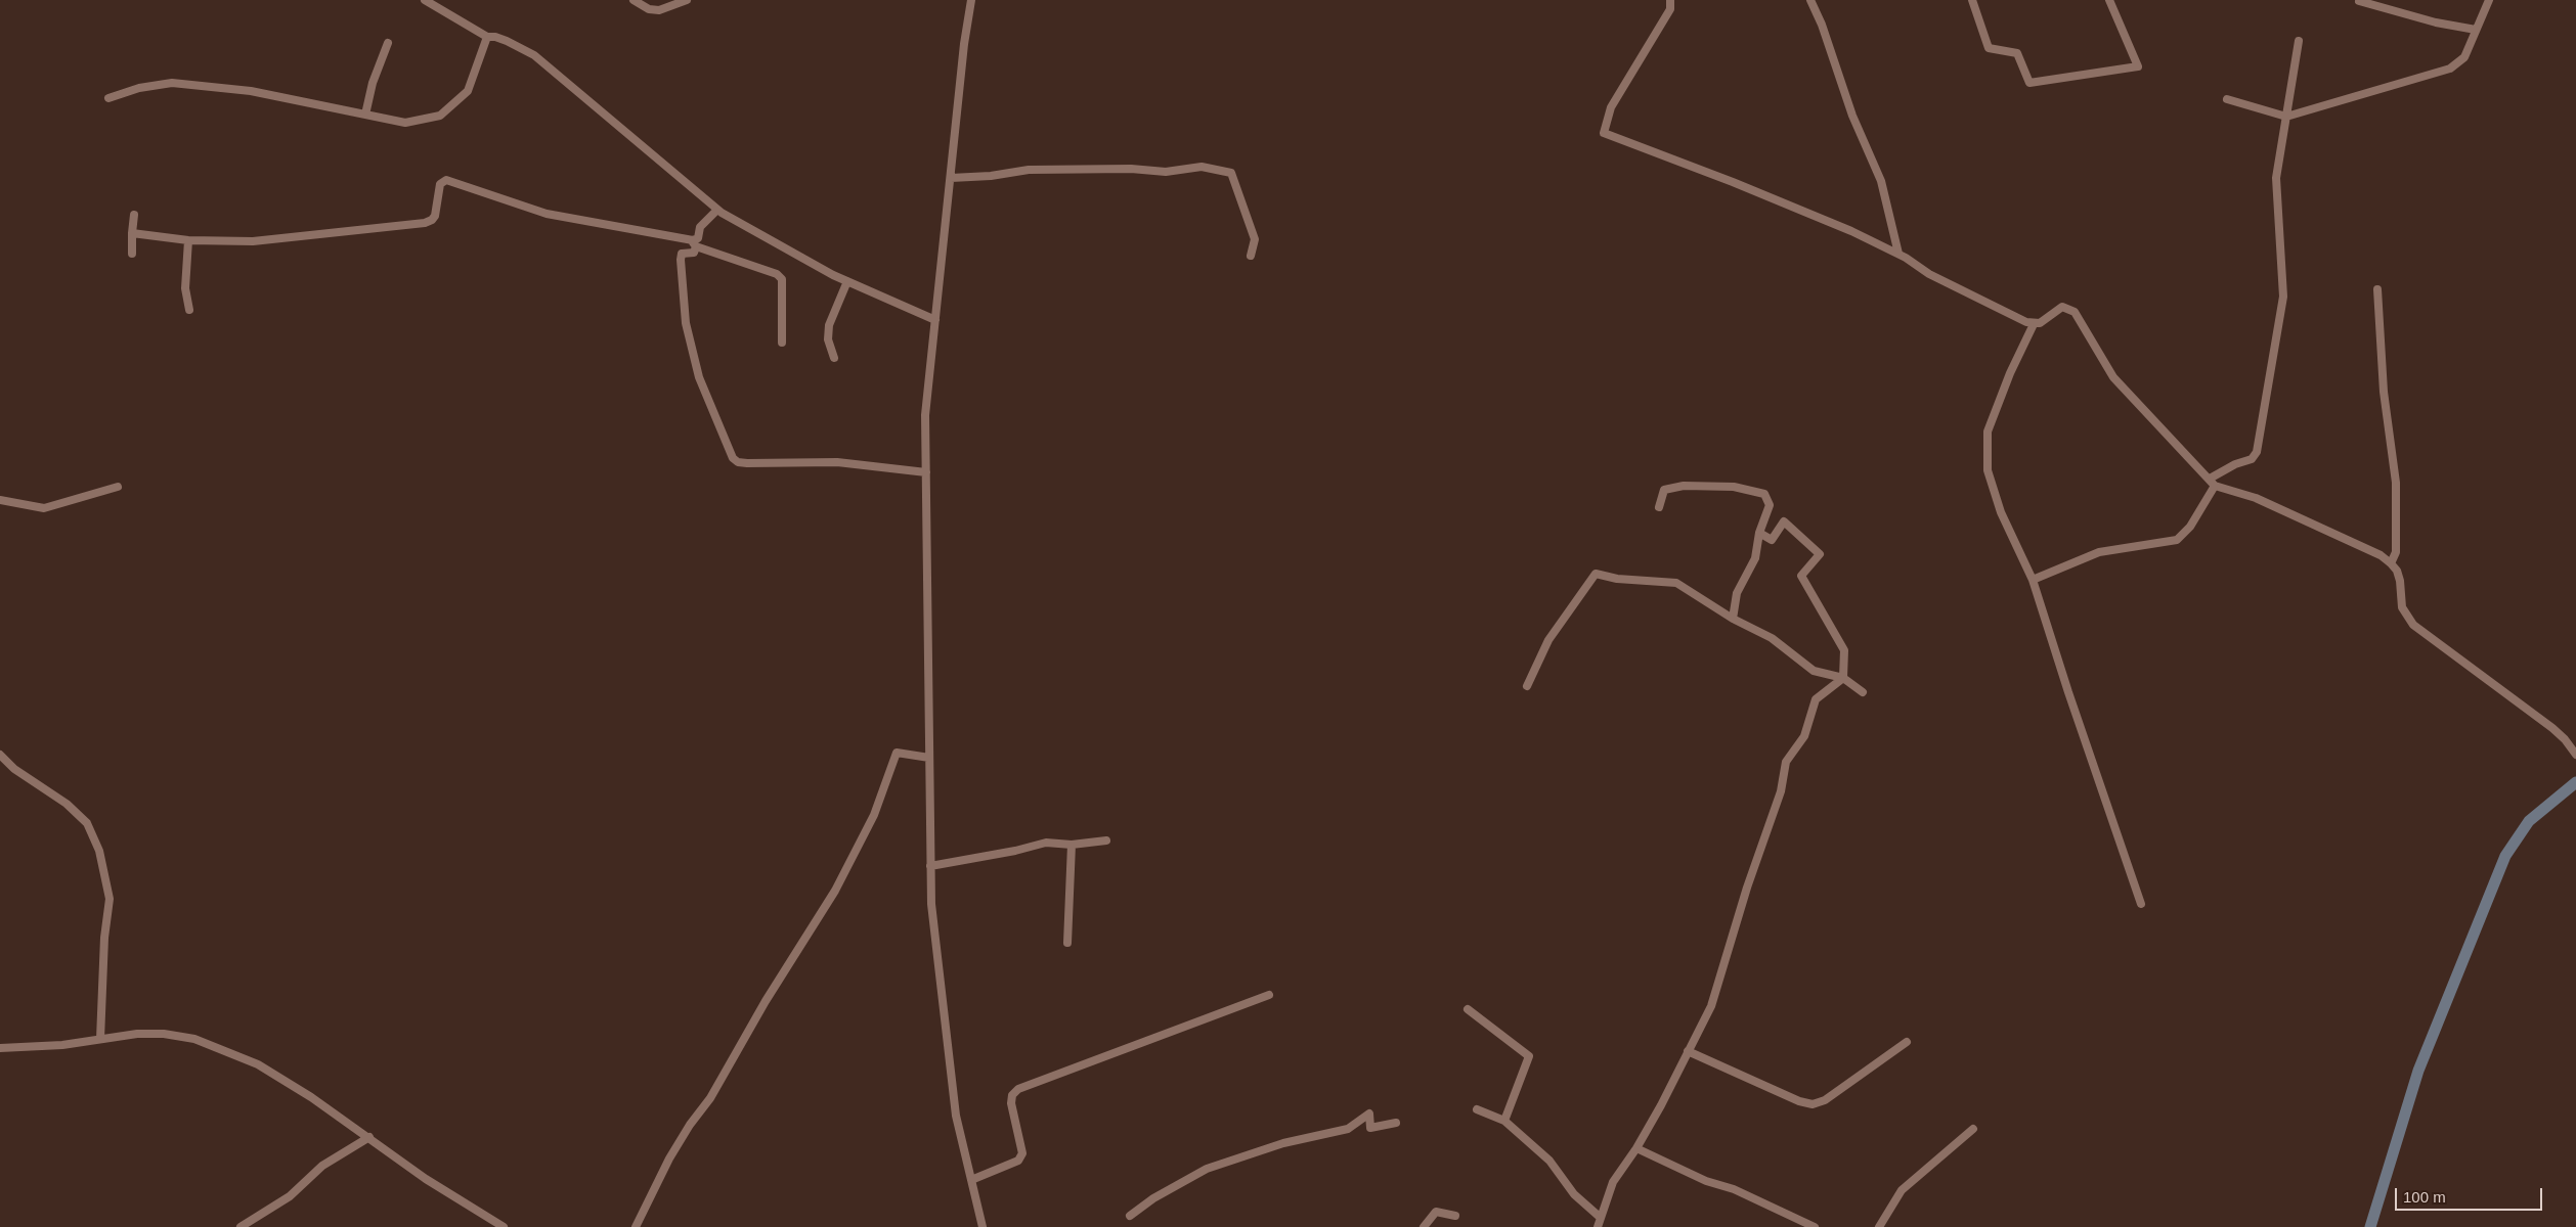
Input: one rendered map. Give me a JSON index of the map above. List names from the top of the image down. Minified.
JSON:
{"scale_bar":"100 m"}
